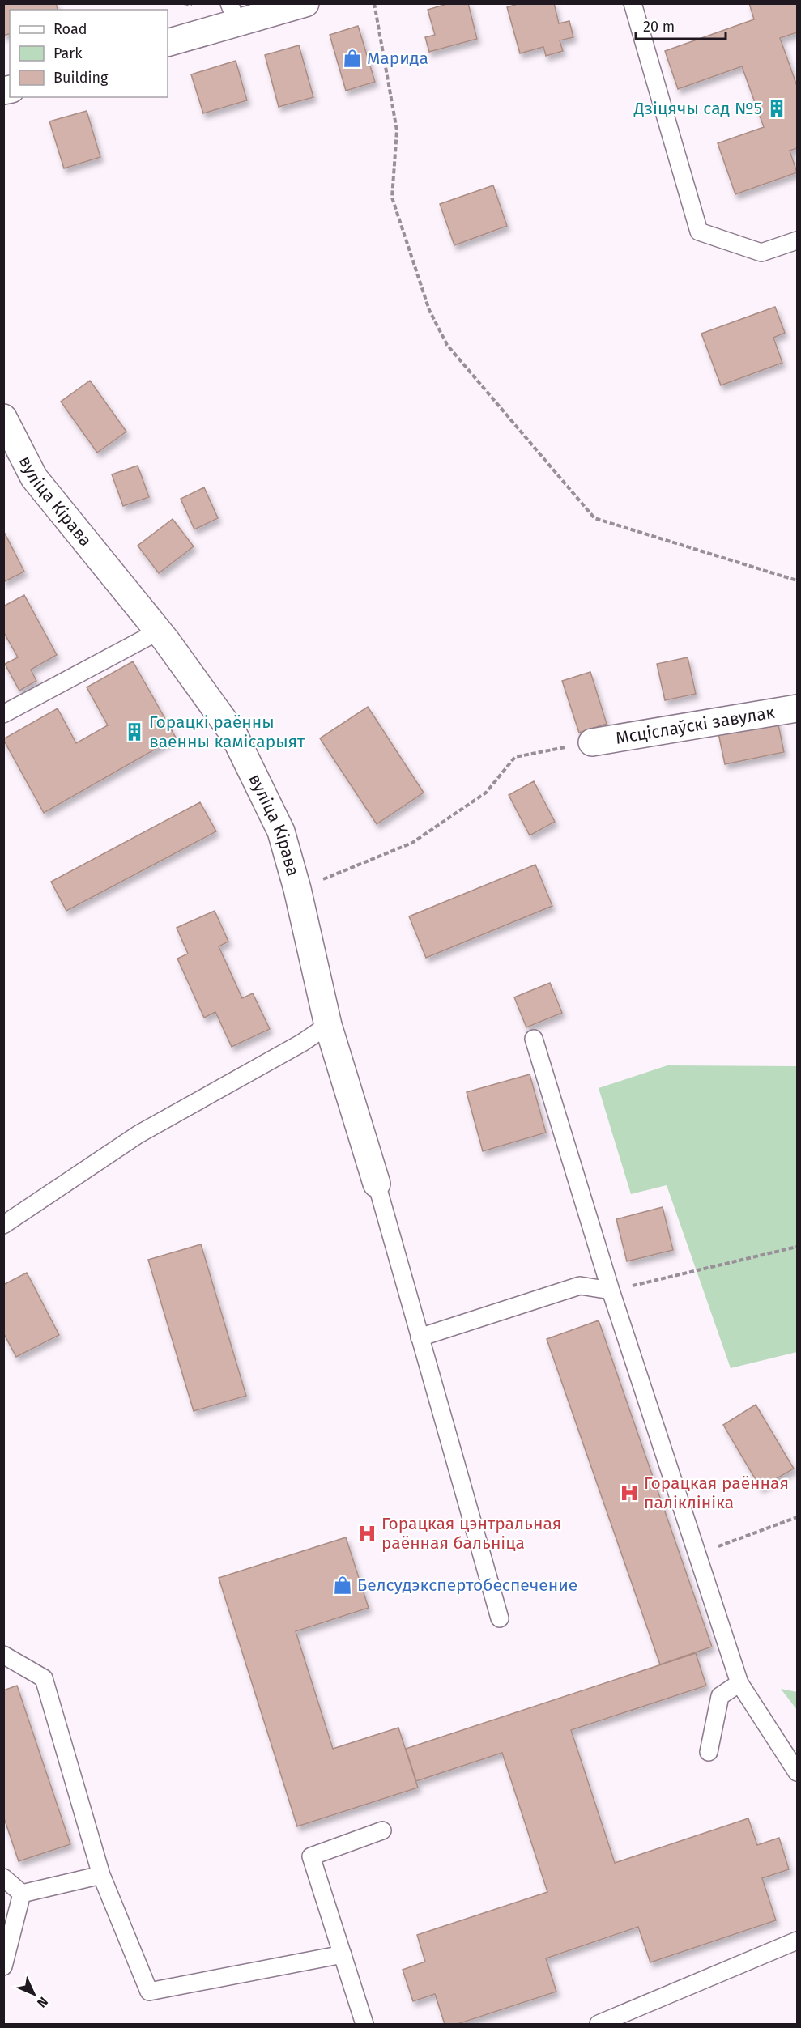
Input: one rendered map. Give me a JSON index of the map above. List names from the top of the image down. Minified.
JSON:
{"streets":{"street":["вуліца Кірава","Мсціслаўскі завулак"]},"places":{"shop":["Марида","Белсудэкспертобеспечение"],"building":["Дзіцячы сад №5","Горацкі раённы ваенны камісарыят"],"hospital":["Горацкая раённая паліклініка","Горацкая цэнтральная раённая бальніца"]},"legend":["Road","Park","Building"],"scale_bar":"20 m","north":"bottom right"}
